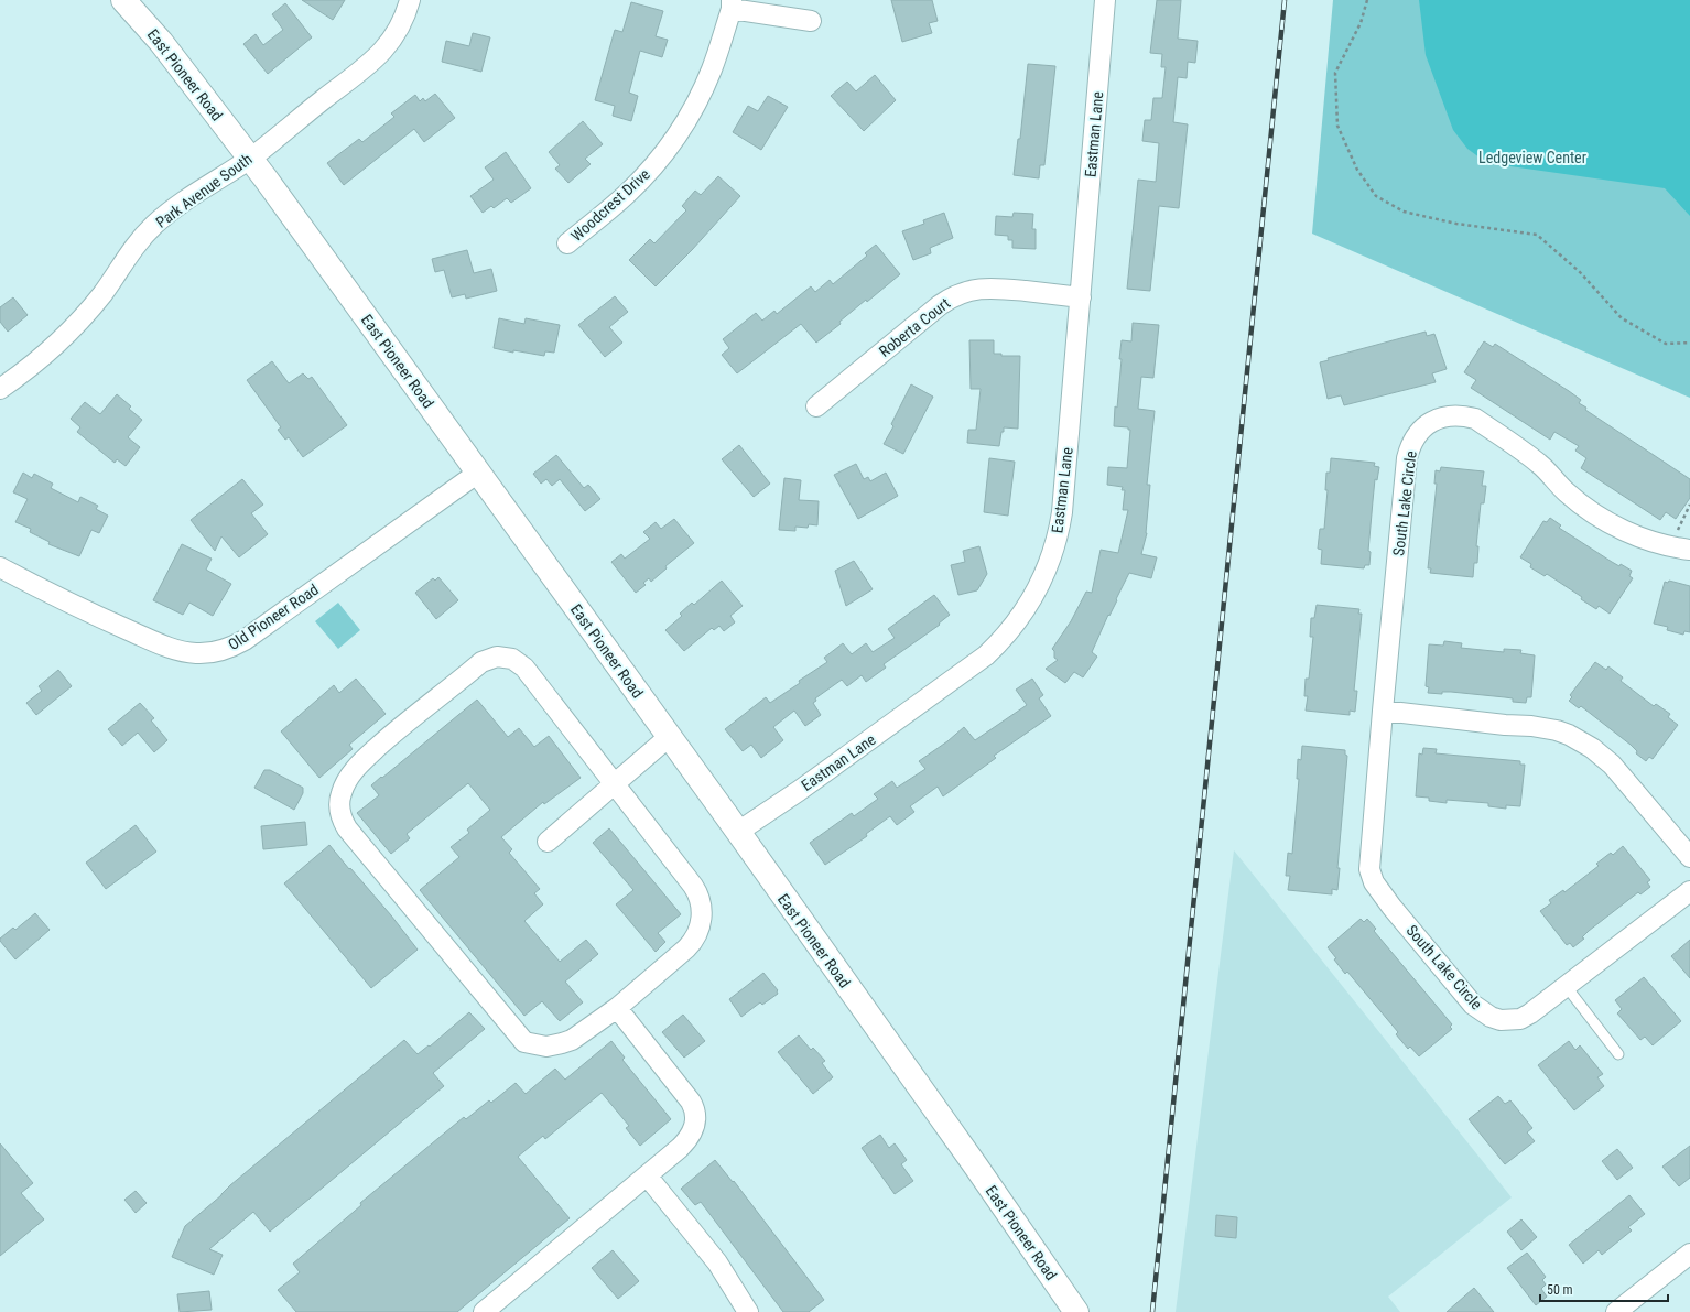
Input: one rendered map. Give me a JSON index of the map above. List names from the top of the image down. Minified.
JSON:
{"streets":{"main road":["East Pioneer Road"],"street":["Eastman Lane","Park Avenue South","Woodcrest Drive","Roberta Court","South Lake Circle","Old Pioneer Road"]},"crossings":[["East Pioneer Road","Eastman Lane"],["East Pioneer Road","Park Avenue South"],["East Pioneer Road","Old Pioneer Road"],["Eastman Lane","Roberta Court"]],"parks":["Ledgeview Center"],"scale_bar":"50 m"}
